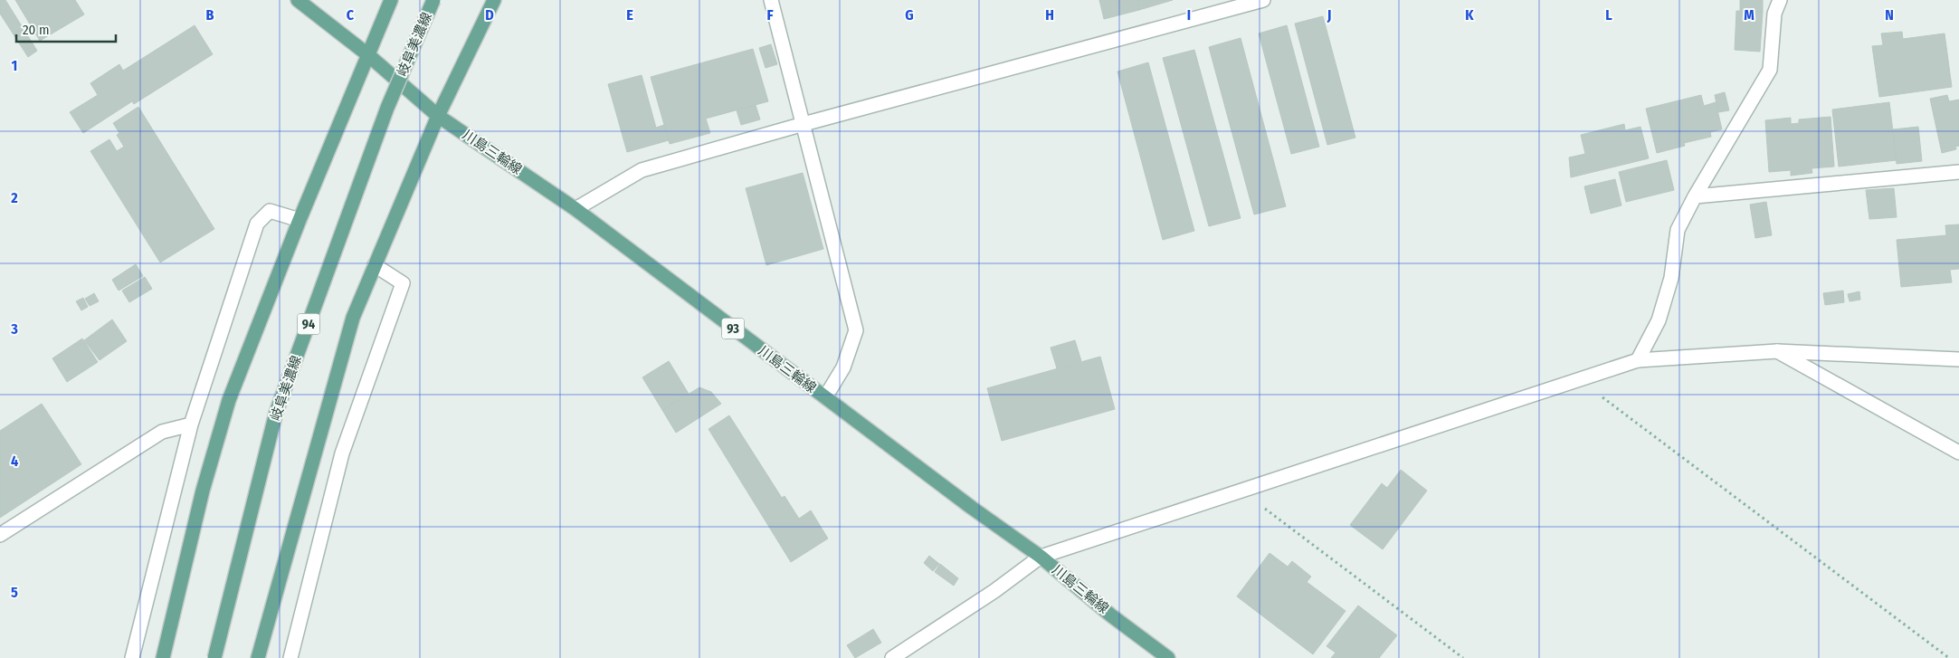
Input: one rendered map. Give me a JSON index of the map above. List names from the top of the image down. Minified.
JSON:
{"streets":{"main road":["岐阜美濃線","川島三輪線","94","93"]},"scale_bar":"20 m","grid":{"columns":["B","C","D","E","F","G","H","I","J","K","L","M","N"],"rows":["1","2","3","4","5"]}}
